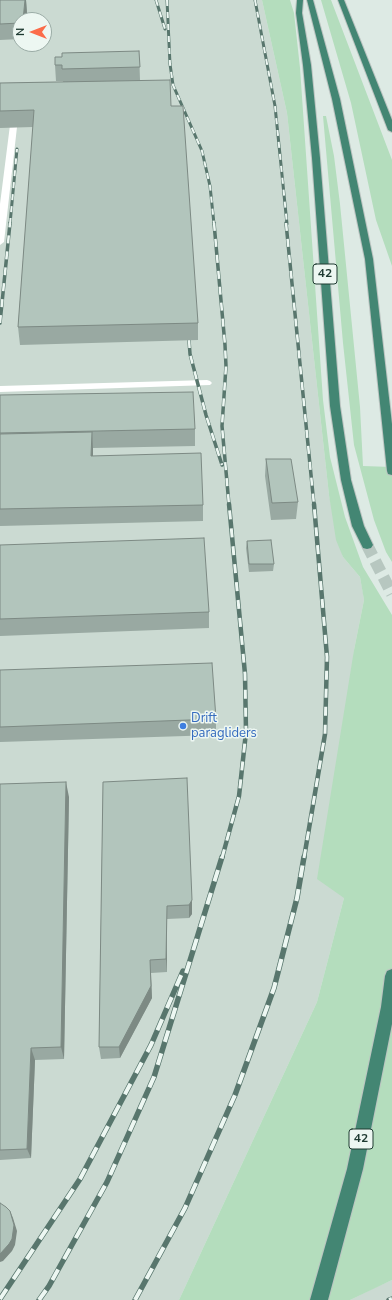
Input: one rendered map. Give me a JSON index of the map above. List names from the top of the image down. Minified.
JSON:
{"streets":{"highway":["42"]},"places":["Drift paragliders"],"north":"left"}
